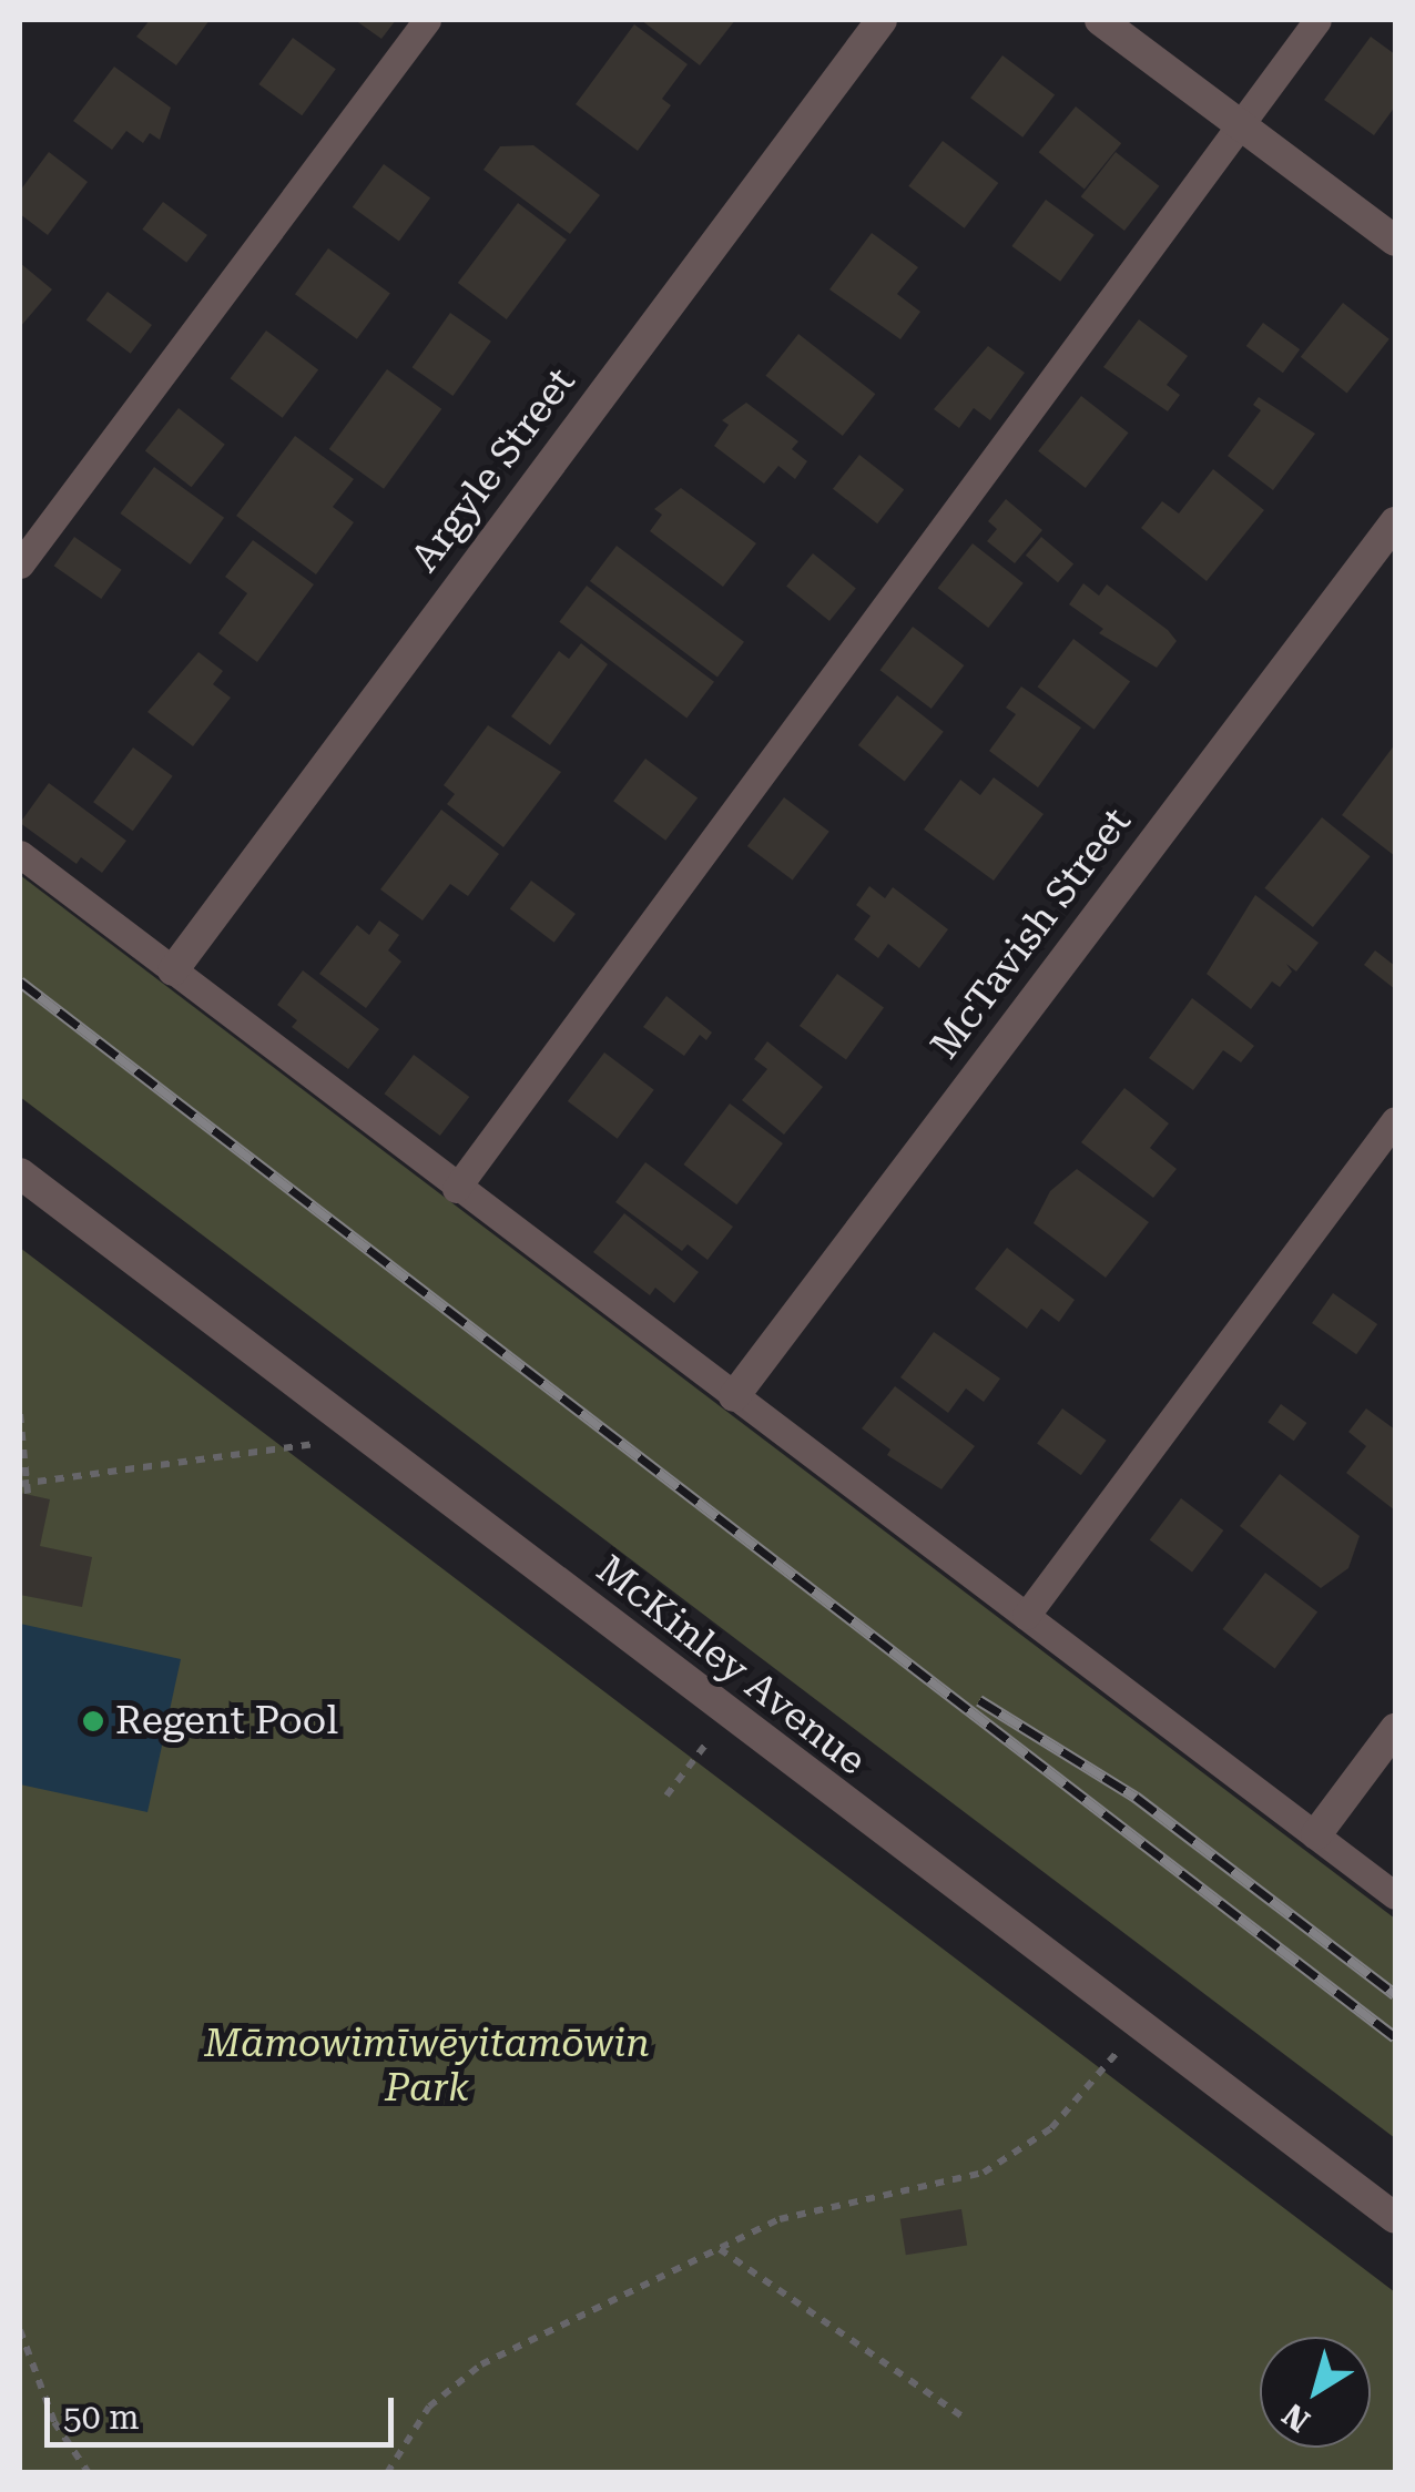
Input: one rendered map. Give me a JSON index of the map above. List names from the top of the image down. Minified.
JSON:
{"streets":{"street":["Argyle Street","McTavish Street","McKinley Avenue"]},"parks":["Māmowimīwēyitamōwin Park"],"places":["Regent Pool"],"scale_bar":"50 m","north":"bottom left"}
